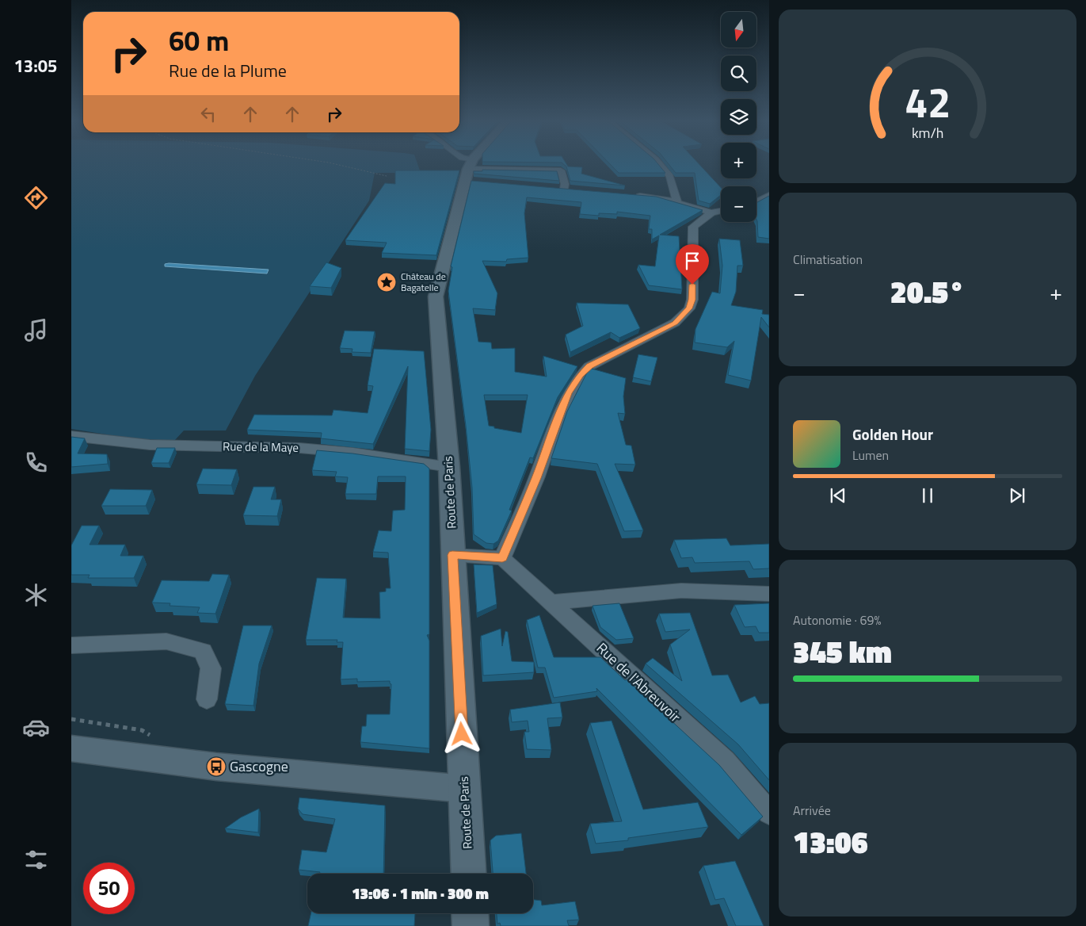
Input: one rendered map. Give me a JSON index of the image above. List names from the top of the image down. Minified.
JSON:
{"streets":{"main road":["Route de Paris"],"street":["Rue de la Maye","Rue de l'Abreuvoir"]},"crossings":[["Rue de la Maye","Route de Paris"]],"places":{"place":["Château de Bagatelle"],"bus stop":["Gascogne"]},"north":"bottom","page":{"tabs":"13:05","map_buttons":["+","−"],"turn":["60 m","Rue de la Plume"],"tile":["Climatisation",["Autonomie · 69%","345 km"],["Arrivée","13:06"]],"heat":["−","20.5°","+"],"song":["Golden Hour","Lumen"],"limit":"50","trip":"13:06 · 1 min · 300 m","gauge":["42","km/h"]}}
